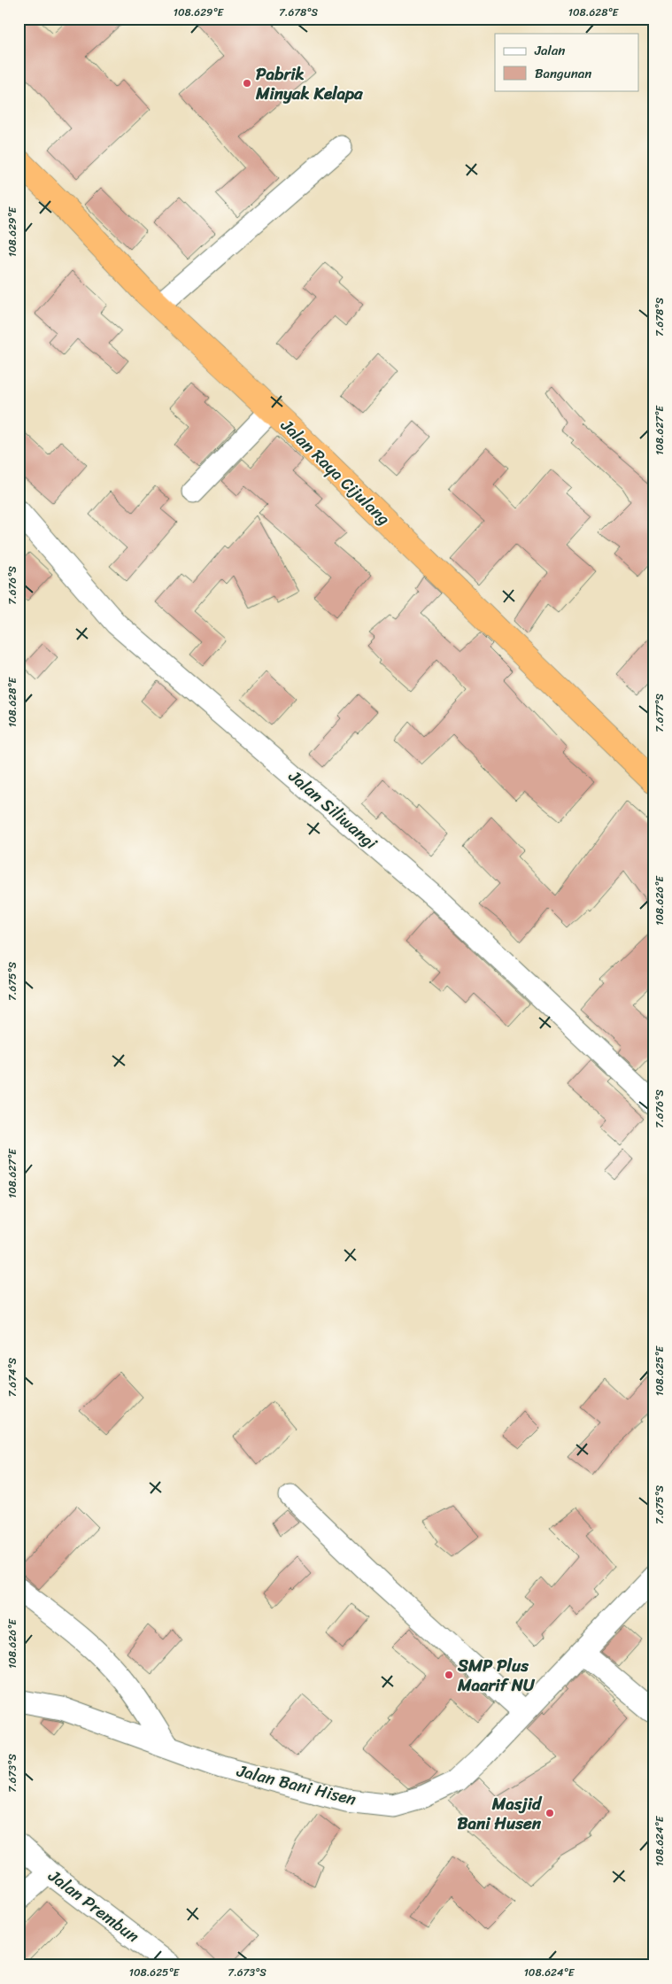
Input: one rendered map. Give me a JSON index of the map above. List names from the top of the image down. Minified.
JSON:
{"streets":{"highway":["Jalan Raya Cijulang"],"street":["Jalan Siliwangi","Jalan Bani Hisen","Jalan Prembun"]},"places":["Pabrik Minyak Kelapa","SMP Plus Maarif NU","Masjid Bani Husen"],"legend":["Jalan","Bangunan"],"coordinates":["108.629°E","7.678°S","108.628°E","108.627°E","7.676°S","7.677°S","108.626°E","7.675°S","108.625°E","7.674°S","7.673°S","108.624°E"]}
